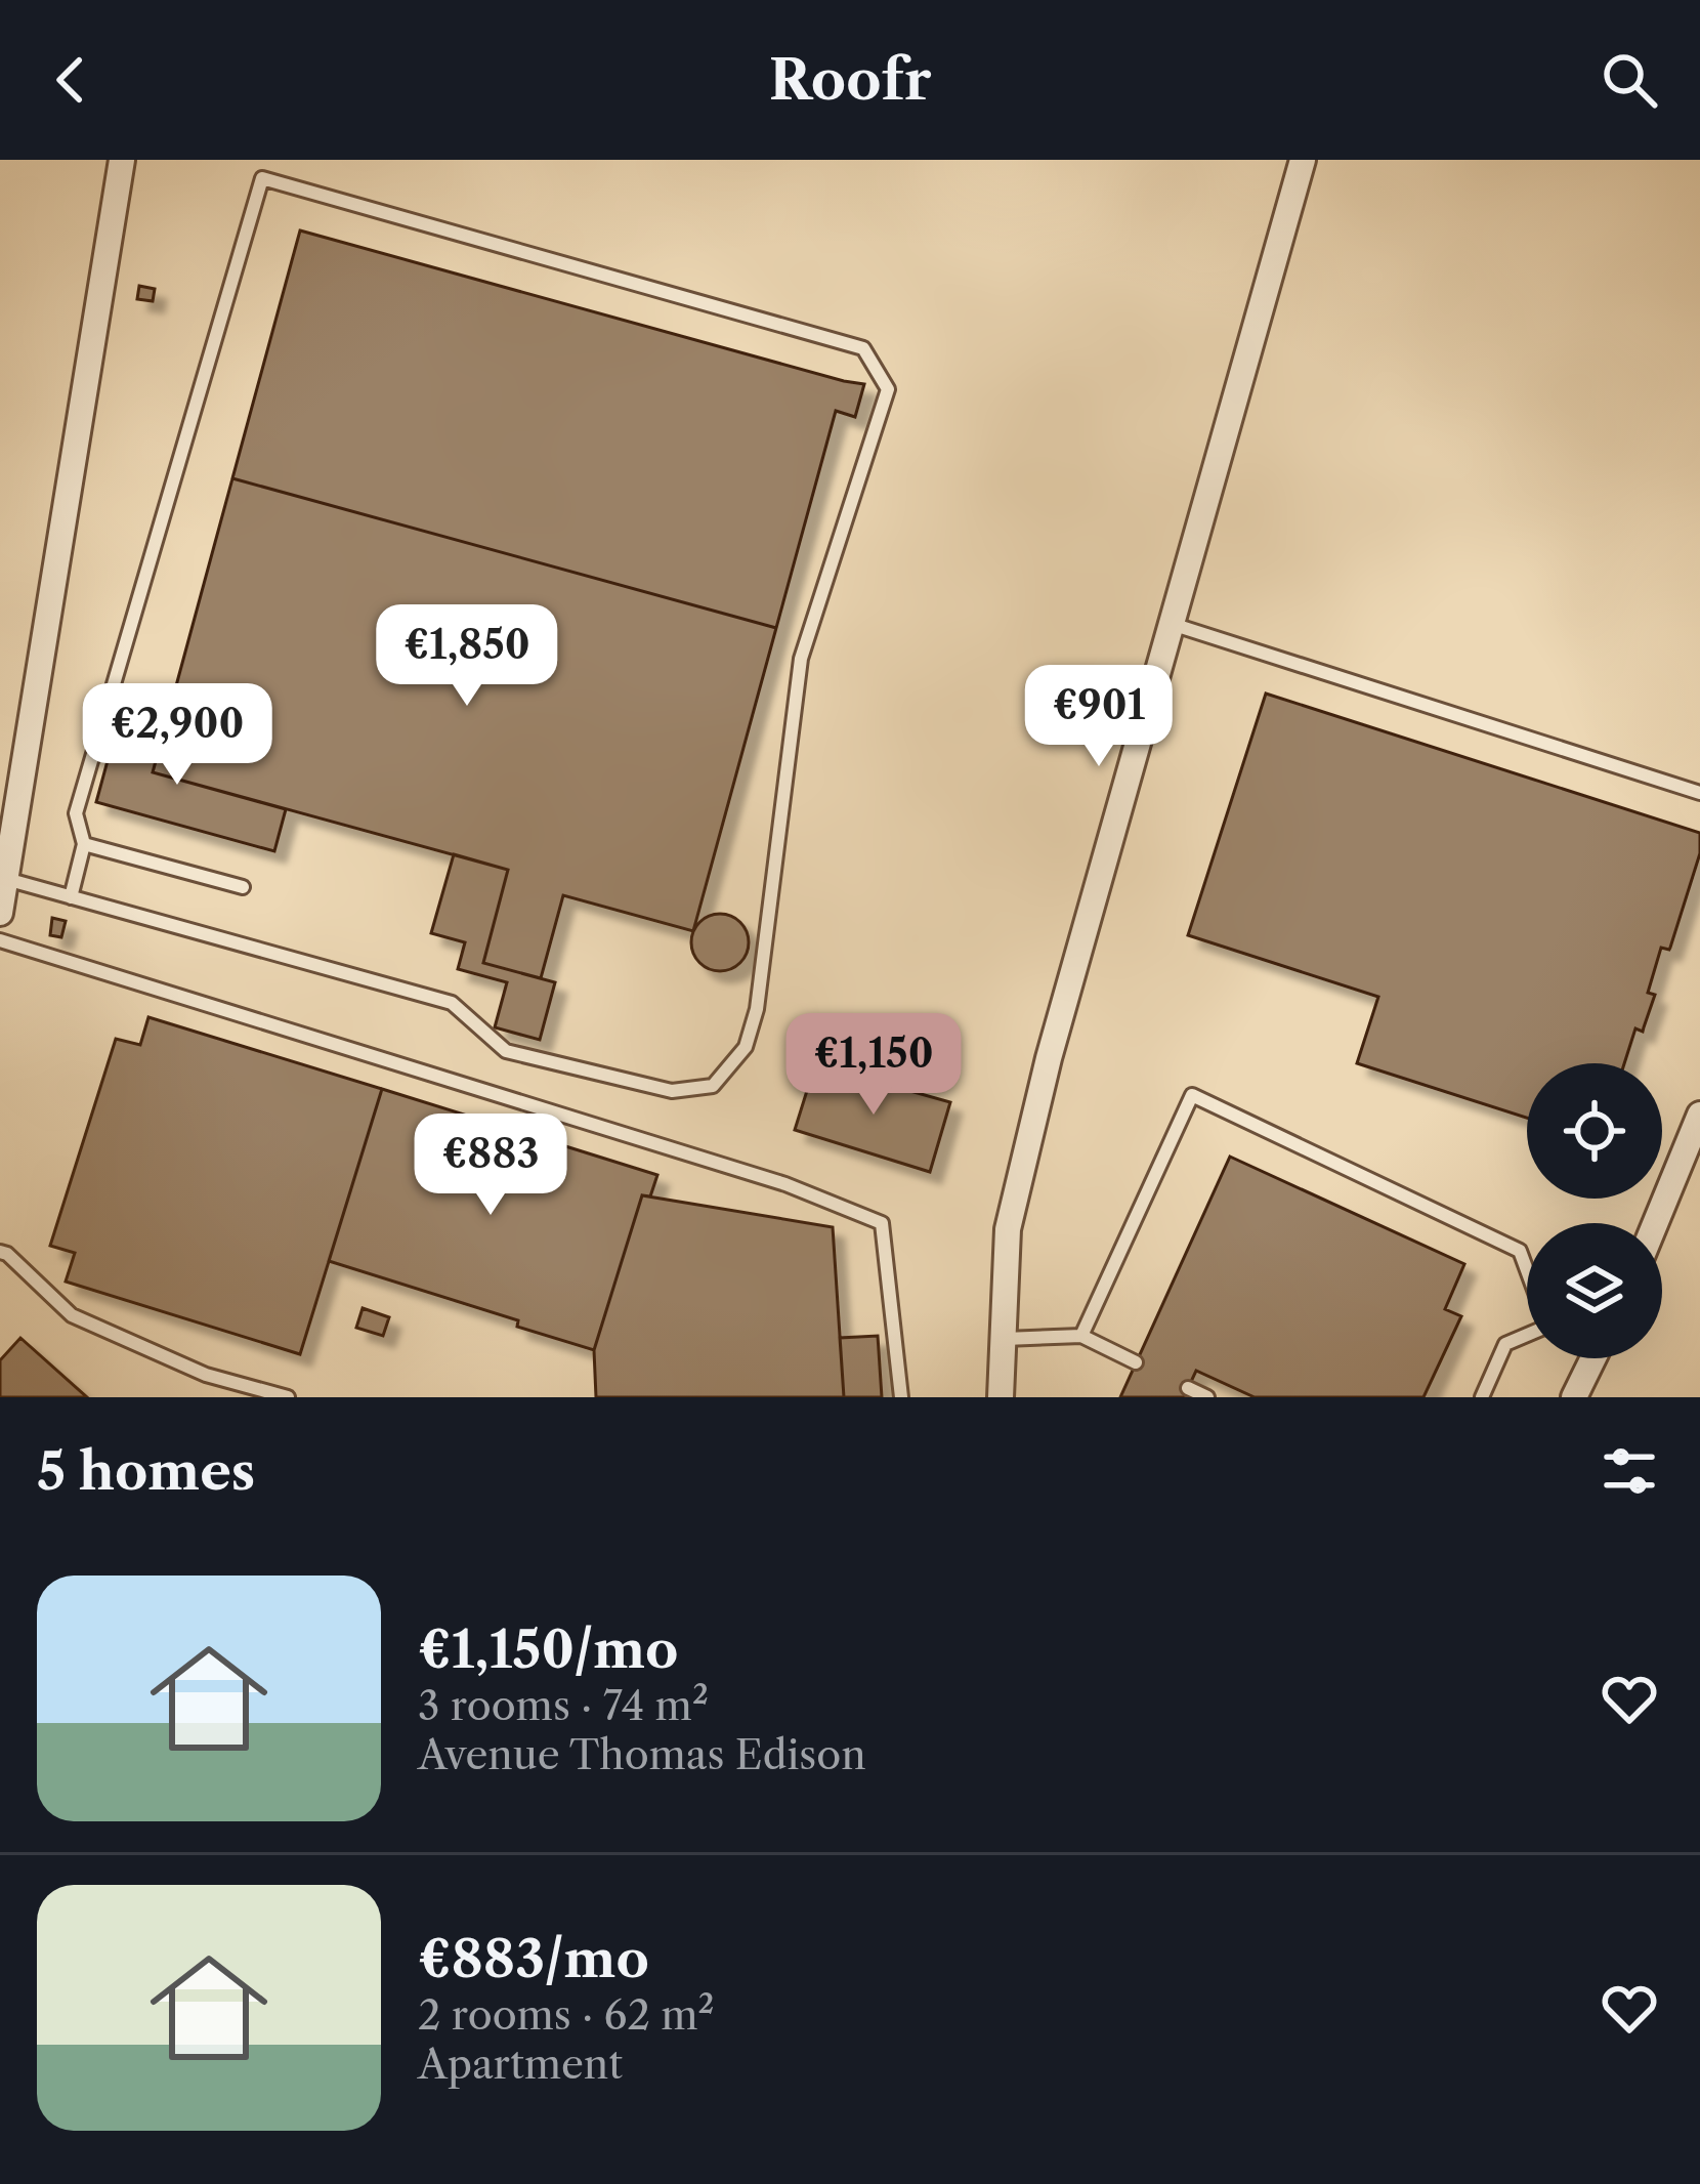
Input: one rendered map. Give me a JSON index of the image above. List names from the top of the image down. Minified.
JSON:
{"page":{"header":"Roofr","price":["€1,850","€901","€2,900","€1,150","€883"],"heading":"5 homes","list":[{"name":"€1,150/mo","note":"3 rooms · 74 m² · Avenue Thomas Edison"},{"name":"€883/mo","note":"2 rooms · 62 m² · Apartment"}]}}
